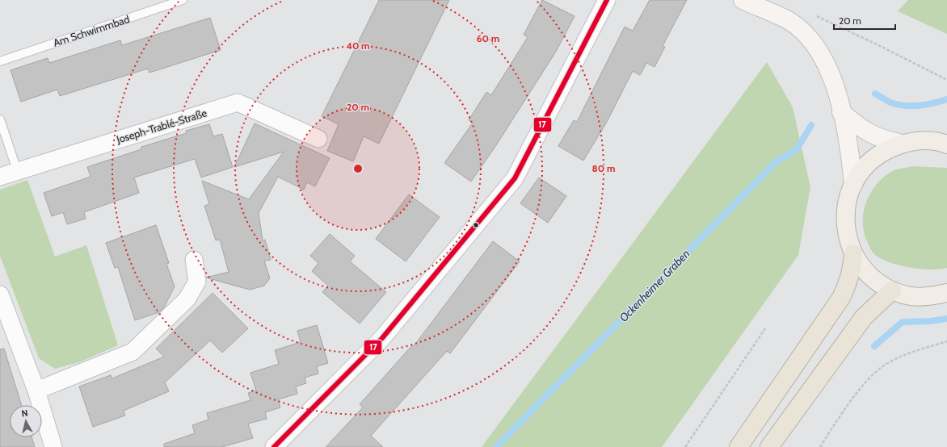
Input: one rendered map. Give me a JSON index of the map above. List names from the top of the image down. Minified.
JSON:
{"streets":{"street":["Joseph-Trablé-Straße"],"lane":["Am Schwimmbad"]},"water":["Ockenheimer Graben"],"lines":["transit line 17"],"scale_bar":"20 m","north":"top","rings":["60 m","40 m","20 m","80 m"]}
